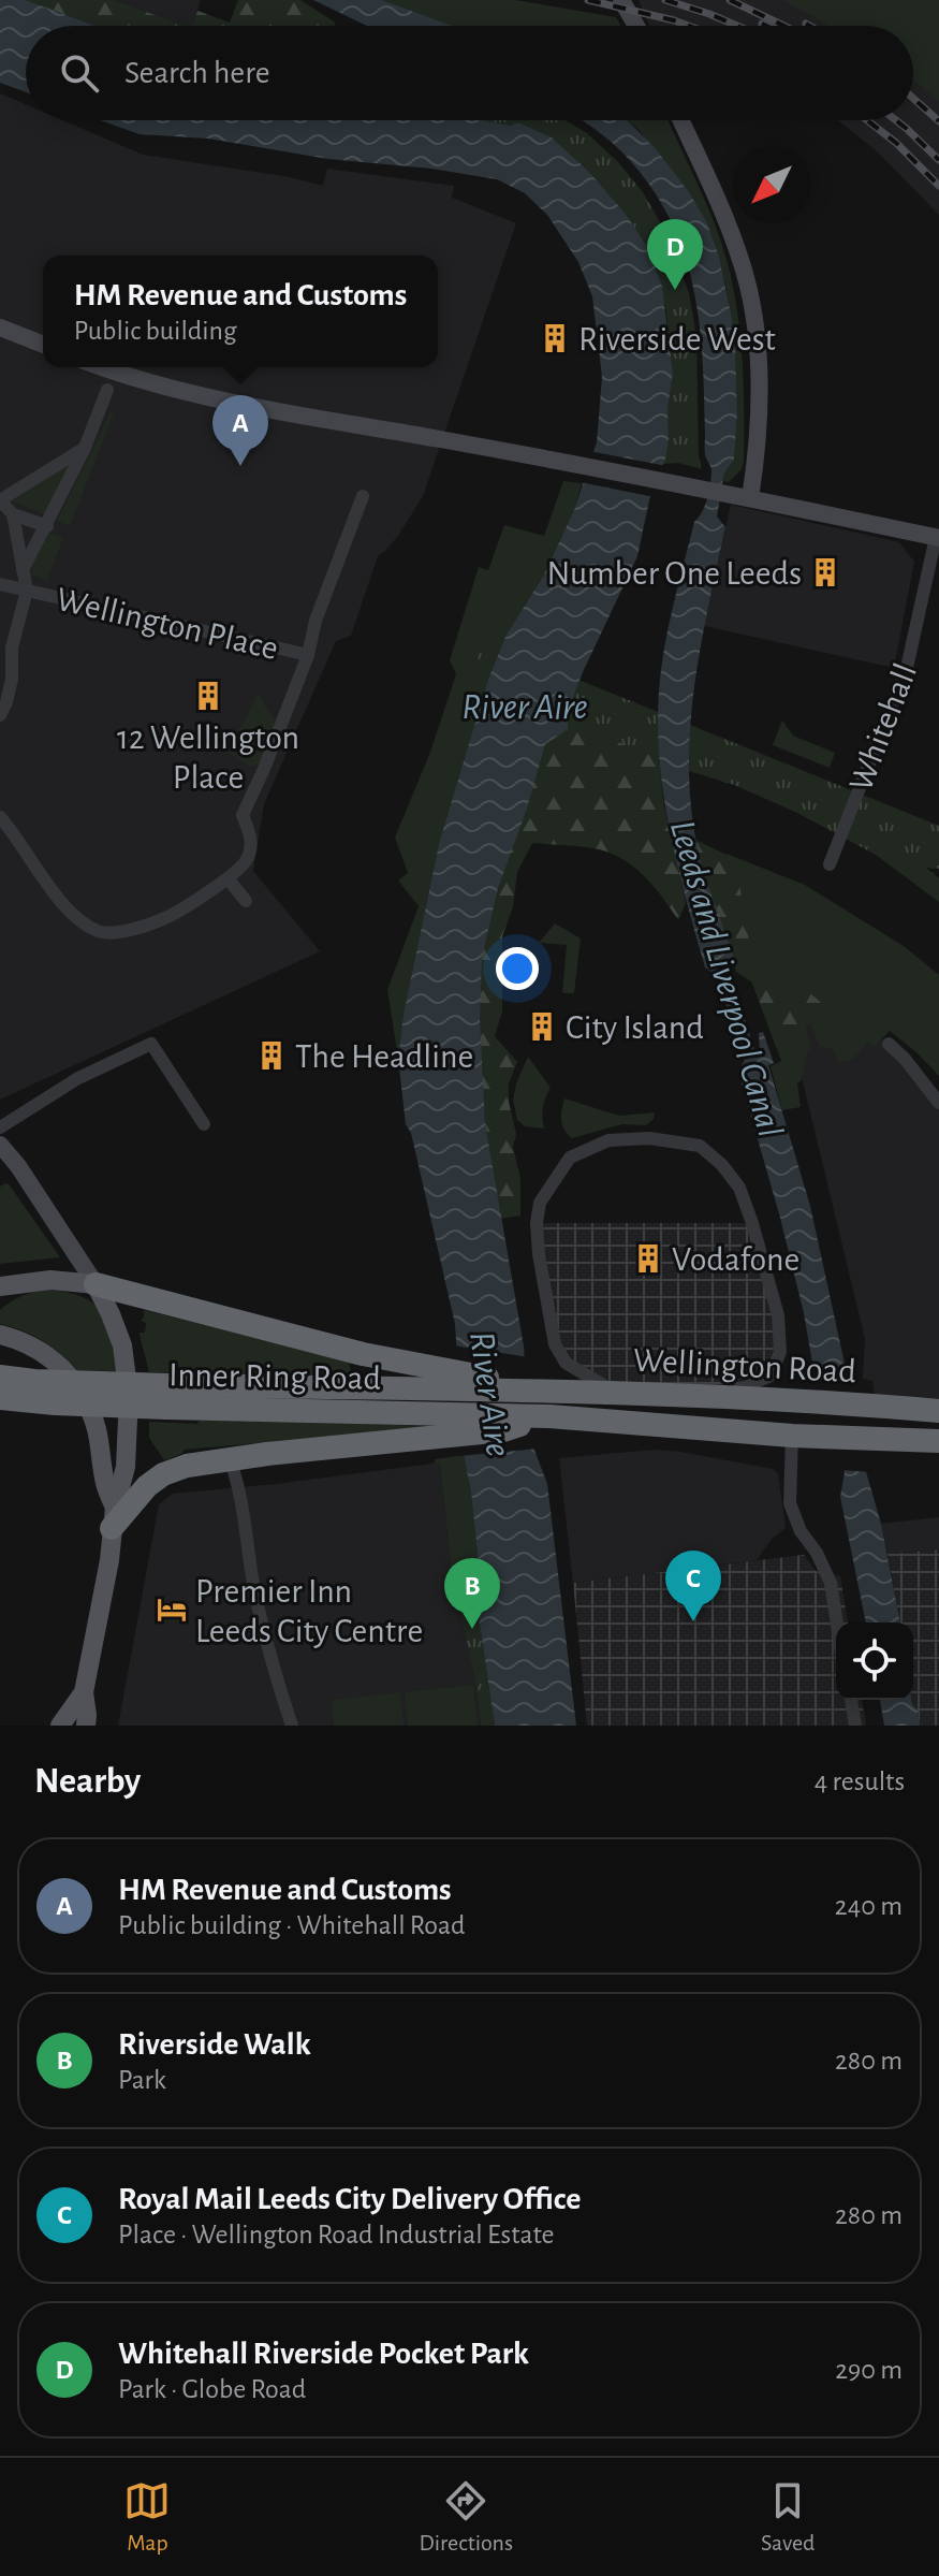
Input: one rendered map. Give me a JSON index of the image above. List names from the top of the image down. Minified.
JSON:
{"streets":{"highway":["Wellington Road","Inner Ring Road"],"street":["Wellington Place","Whitehall"]},"crossings":[["Wellington Road","Inner Ring Road"]],"water":["River Aire","Leeds and Liverpool Canal"],"places":{"building":["Riverside West","Number One Leeds","12 Wellington Place","City Island","The Headline","Vodafone"],"hotel":["Premier Inn Leeds City Centre"]},"north":"bottom left","page":{"search":"Search here","pins":["D","A","C","B"],"popup":["HM Revenue and Customs","Public building"],"heading":["Nearby","4 results"],"list":[{"mark":"A","name":"HM Revenue and Customs","note":"Public building · Whitehall Road","value":"240 m"},{"mark":"B","name":"Riverside Walk","note":"Park","value":"280 m"},{"mark":"C","name":"Royal Mail Leeds City Delivery Office","note":"Place · Wellington Road Industrial Estate","value":"280 m"},{"mark":"D","name":"Whitehall Riverside Pocket Park","note":"Park · Globe Road","value":"290 m"}],"nav":["Map","Directions","Saved"]}}
